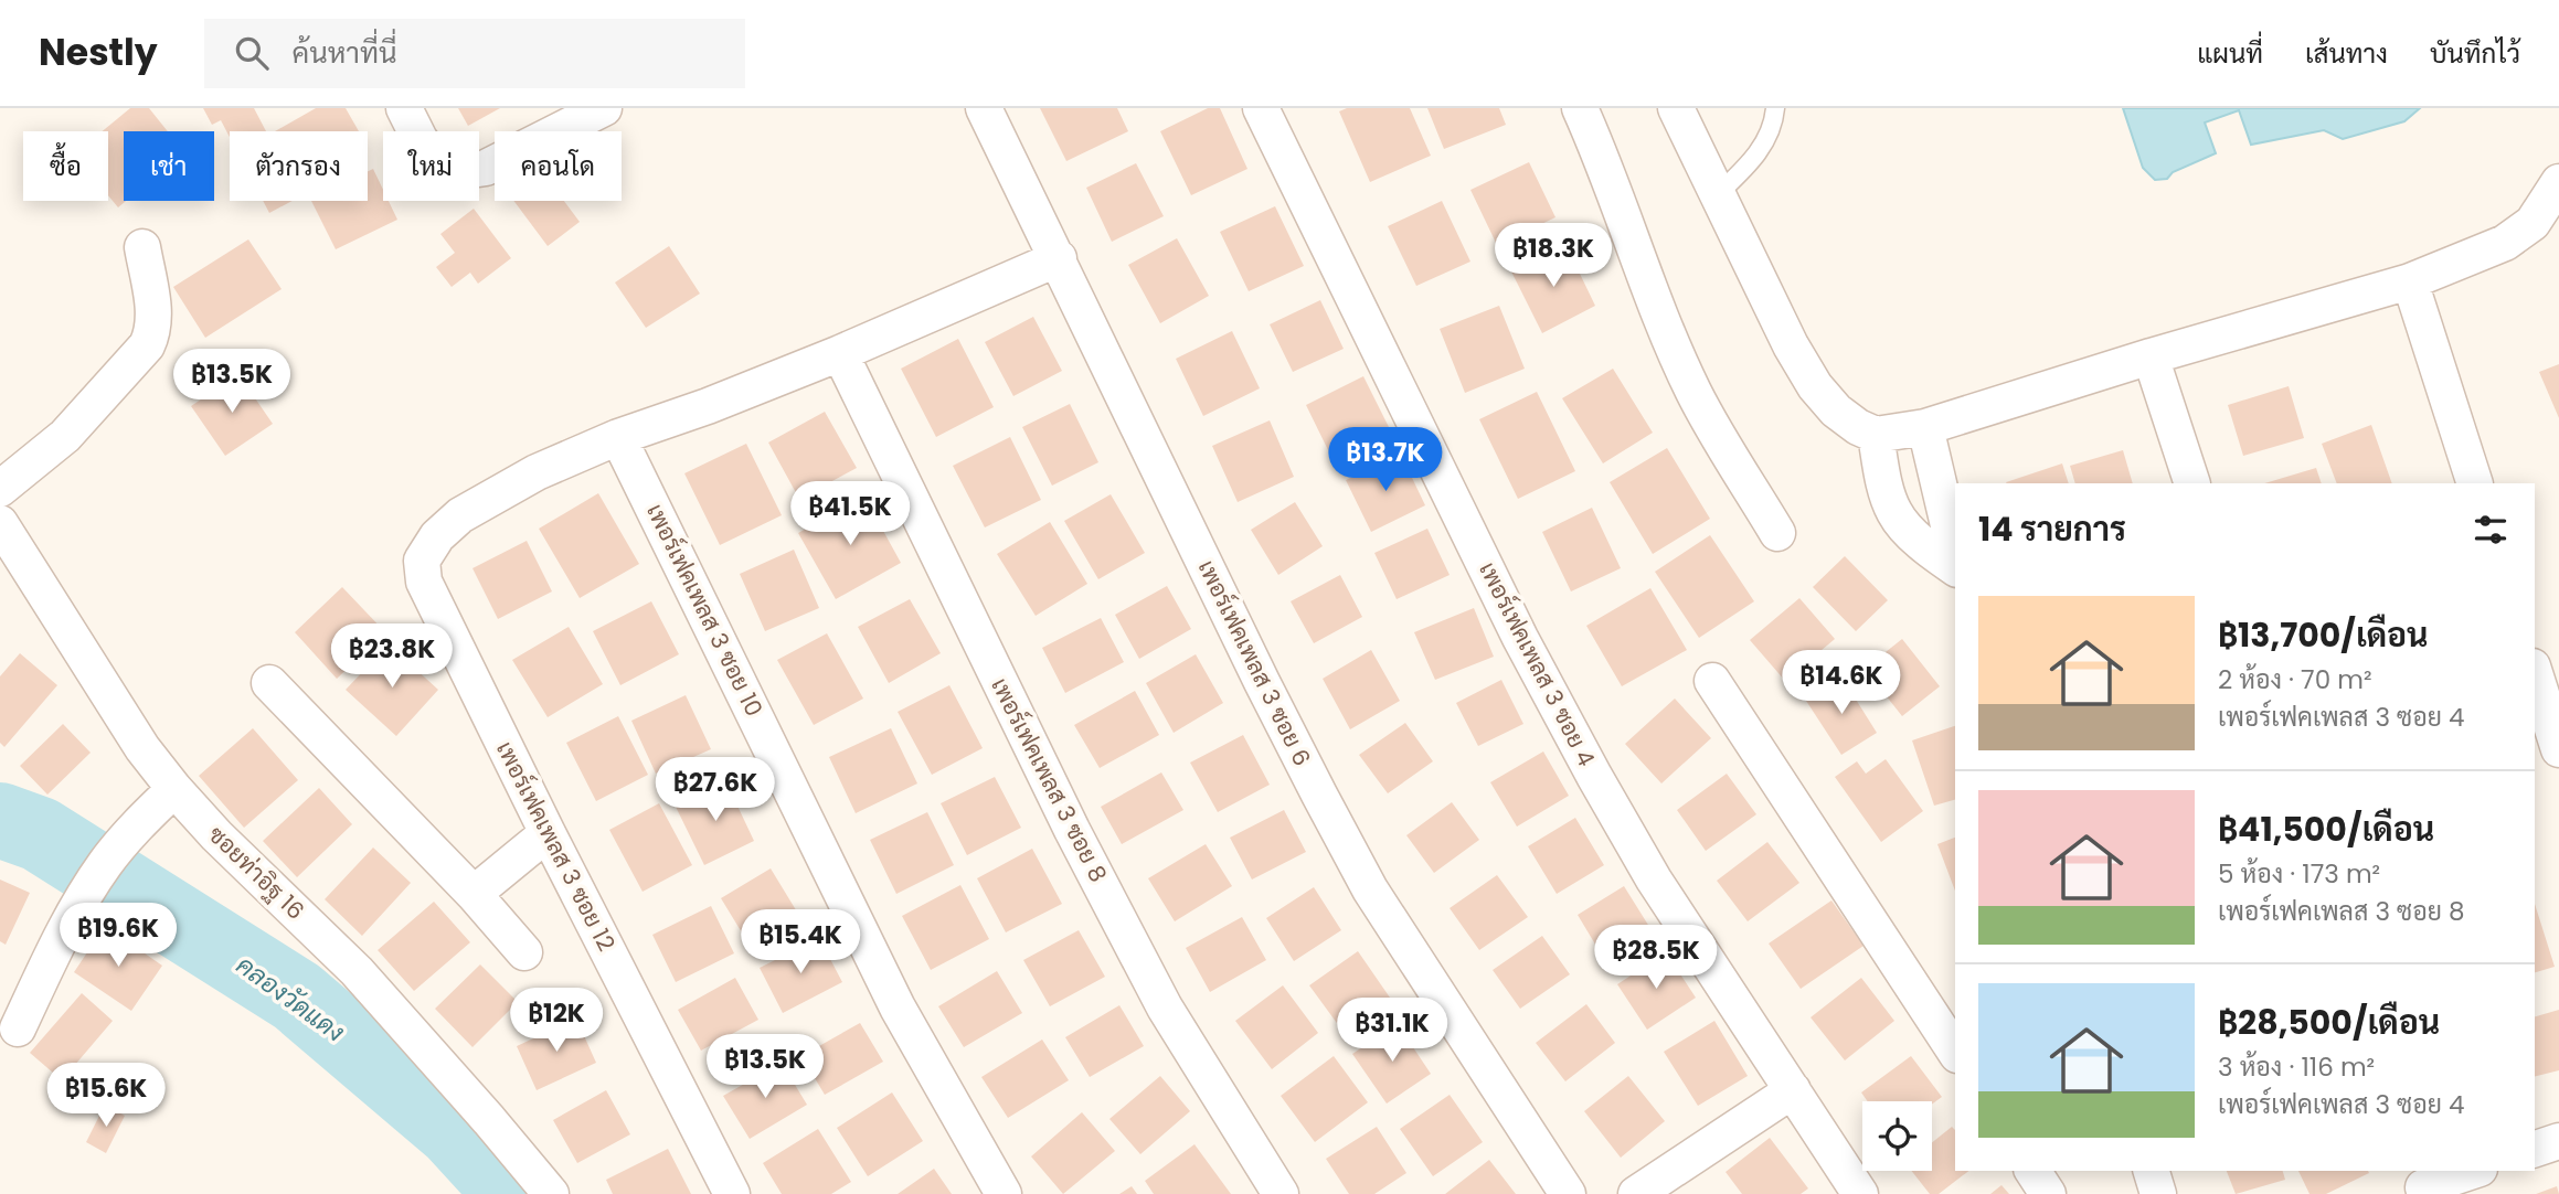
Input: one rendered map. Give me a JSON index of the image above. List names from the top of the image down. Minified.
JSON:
{"streets":{"street":["เพอร์เฟคเพลส 3 ซอย 10","เพอร์เฟคเพลส 3 ซอย 6","เพอร์เฟคเพลส 3 ซอย 4","เพอร์เฟคเพลส 3 ซอย 8","เพอร์เฟคเพลส 3 ซอย 12","ซอยท่าอิฐ 16"]},"crossings":[["เพอร์เฟคเพลส 3 ซอย 10","เพอร์เฟคเพลส 3 ซอย 12"]],"water":["คลองวัดแดง"],"page":{"header":"Nestly","search":"ค้นหาที่นี่","nav":["แผนที่","เส้นทาง","บันทึกไว้"],"chip":["ซื้อ","เช่า","ตัวกรอง","ใหม่","คอนโด"],"price":["฿18.3K","฿13.5K","฿13.7K","฿41.5K","฿23.8K","฿14.6K","฿27.6K","฿19.6K","฿15.4K","฿28.5K","฿12K","฿31.1K","฿13.5K","฿15.6K"],"heading":"14 รายการ","list":[{"name":"฿13,700/เดือน","note":"2 ห้อง · 70 m² · เพอร์เฟคเพลส 3 ซอย 4"},{"name":"฿41,500/เดือน","note":"5 ห้อง · 173 m² · เพอร์เฟคเพลส 3 ซอย 8"},{"name":"฿28,500/เดือน","note":"3 ห้อง · 116 m² · เพอร์เฟคเพลส 3 ซอย 4"}]}}
